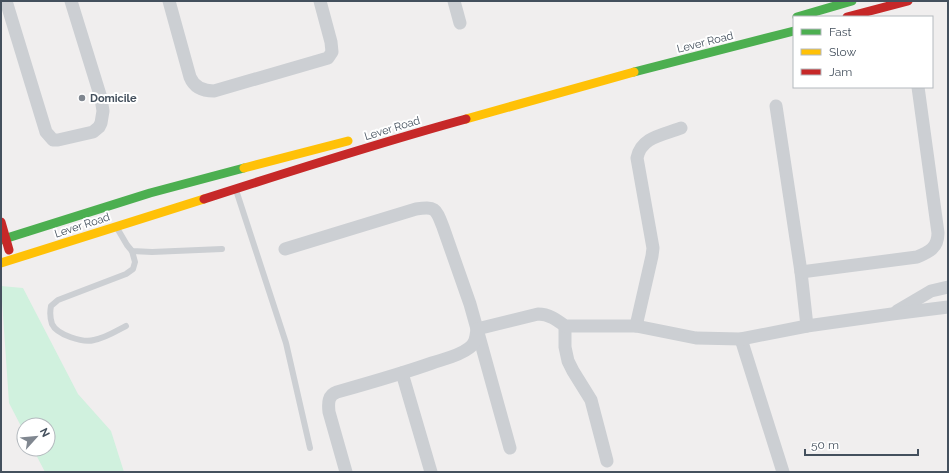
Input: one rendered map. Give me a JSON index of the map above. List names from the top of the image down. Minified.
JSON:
{"streets":{"main road":["Lever Road"]},"places":["Domicile"],"legend":["Fast","Slow","Jam"],"scale_bar":"50 m","north":"top right"}
